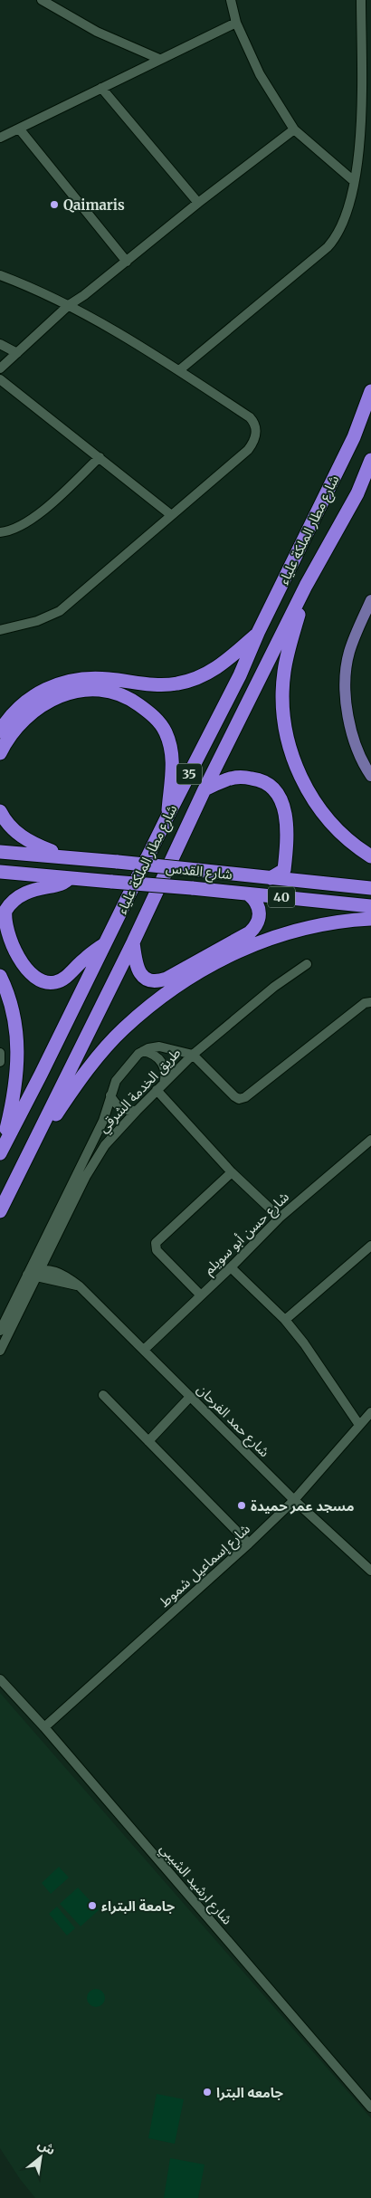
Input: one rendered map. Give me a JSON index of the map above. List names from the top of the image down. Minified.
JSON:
{"streets":{"highway":["شارع مطار الملكة علياء","35","شارع القدس","40"],"street":["طريق الخدمة الشرقي","شارع حسن أبو سويلم","شارع حمد الفرحان","شارع إسماعيل شموط","شارع ارشيد الشيبي"]},"crossings":[["طريق الخدمة الشرقي","شارع حمد الفرحان"],["شارع حسن أبو سويلم","شارع حمد الفرحان"],["شارع حمد الفرحان","شارع إسماعيل شموط"],["شارع إسماعيل شموط","شارع ارشيد الشيبي"]],"places":["Qaimaris","مسجد عمر حميدة","جامعة البتراء","جامعه البترا"],"north":"top right"}
